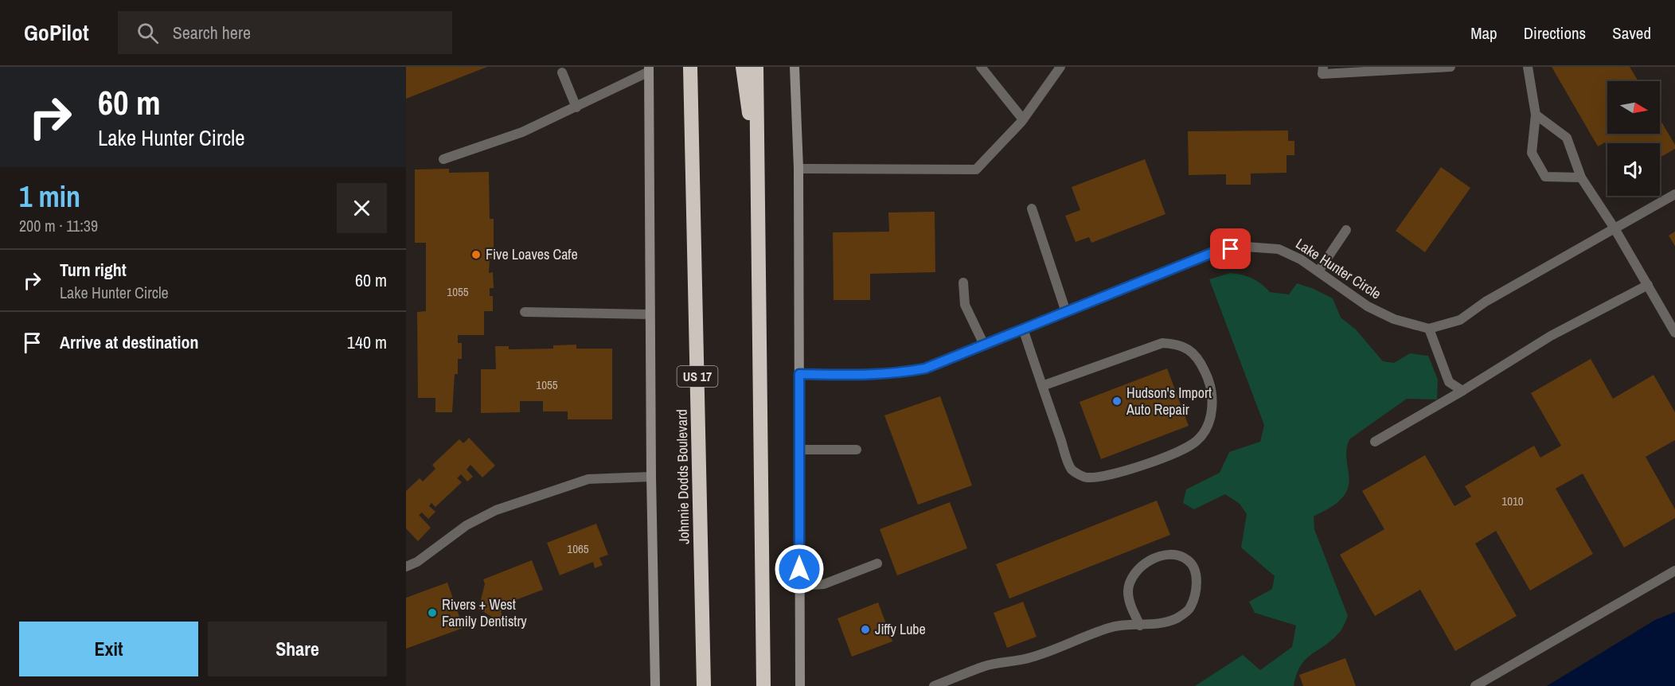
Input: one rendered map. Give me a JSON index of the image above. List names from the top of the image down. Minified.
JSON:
{"streets":{"highway":["US 17","Johnnie Dodds Boulevard"],"street":["Lake Hunter Circle"]},"places":["Five Loaves Cafe","Hudson's Import Auto Repair","Rivers + West Family Dentistry","Jiffy Lube"],"house_numbers":["1055","1055","1010","1065"],"north":"right","page":{"header":"GoPilot","search":"Search here","nav":["Map","Directions","Saved"],"turn":["60 m","Lake Hunter Circle"],"heading":["1 min","200 m · 11:39"],"list":[{"name":"Turn right","note":"Lake Hunter Circle","value":"60 m"},{"name":"Arrive at destination","value":"140 m"}],"buttons":["Exit","Share"]}}
